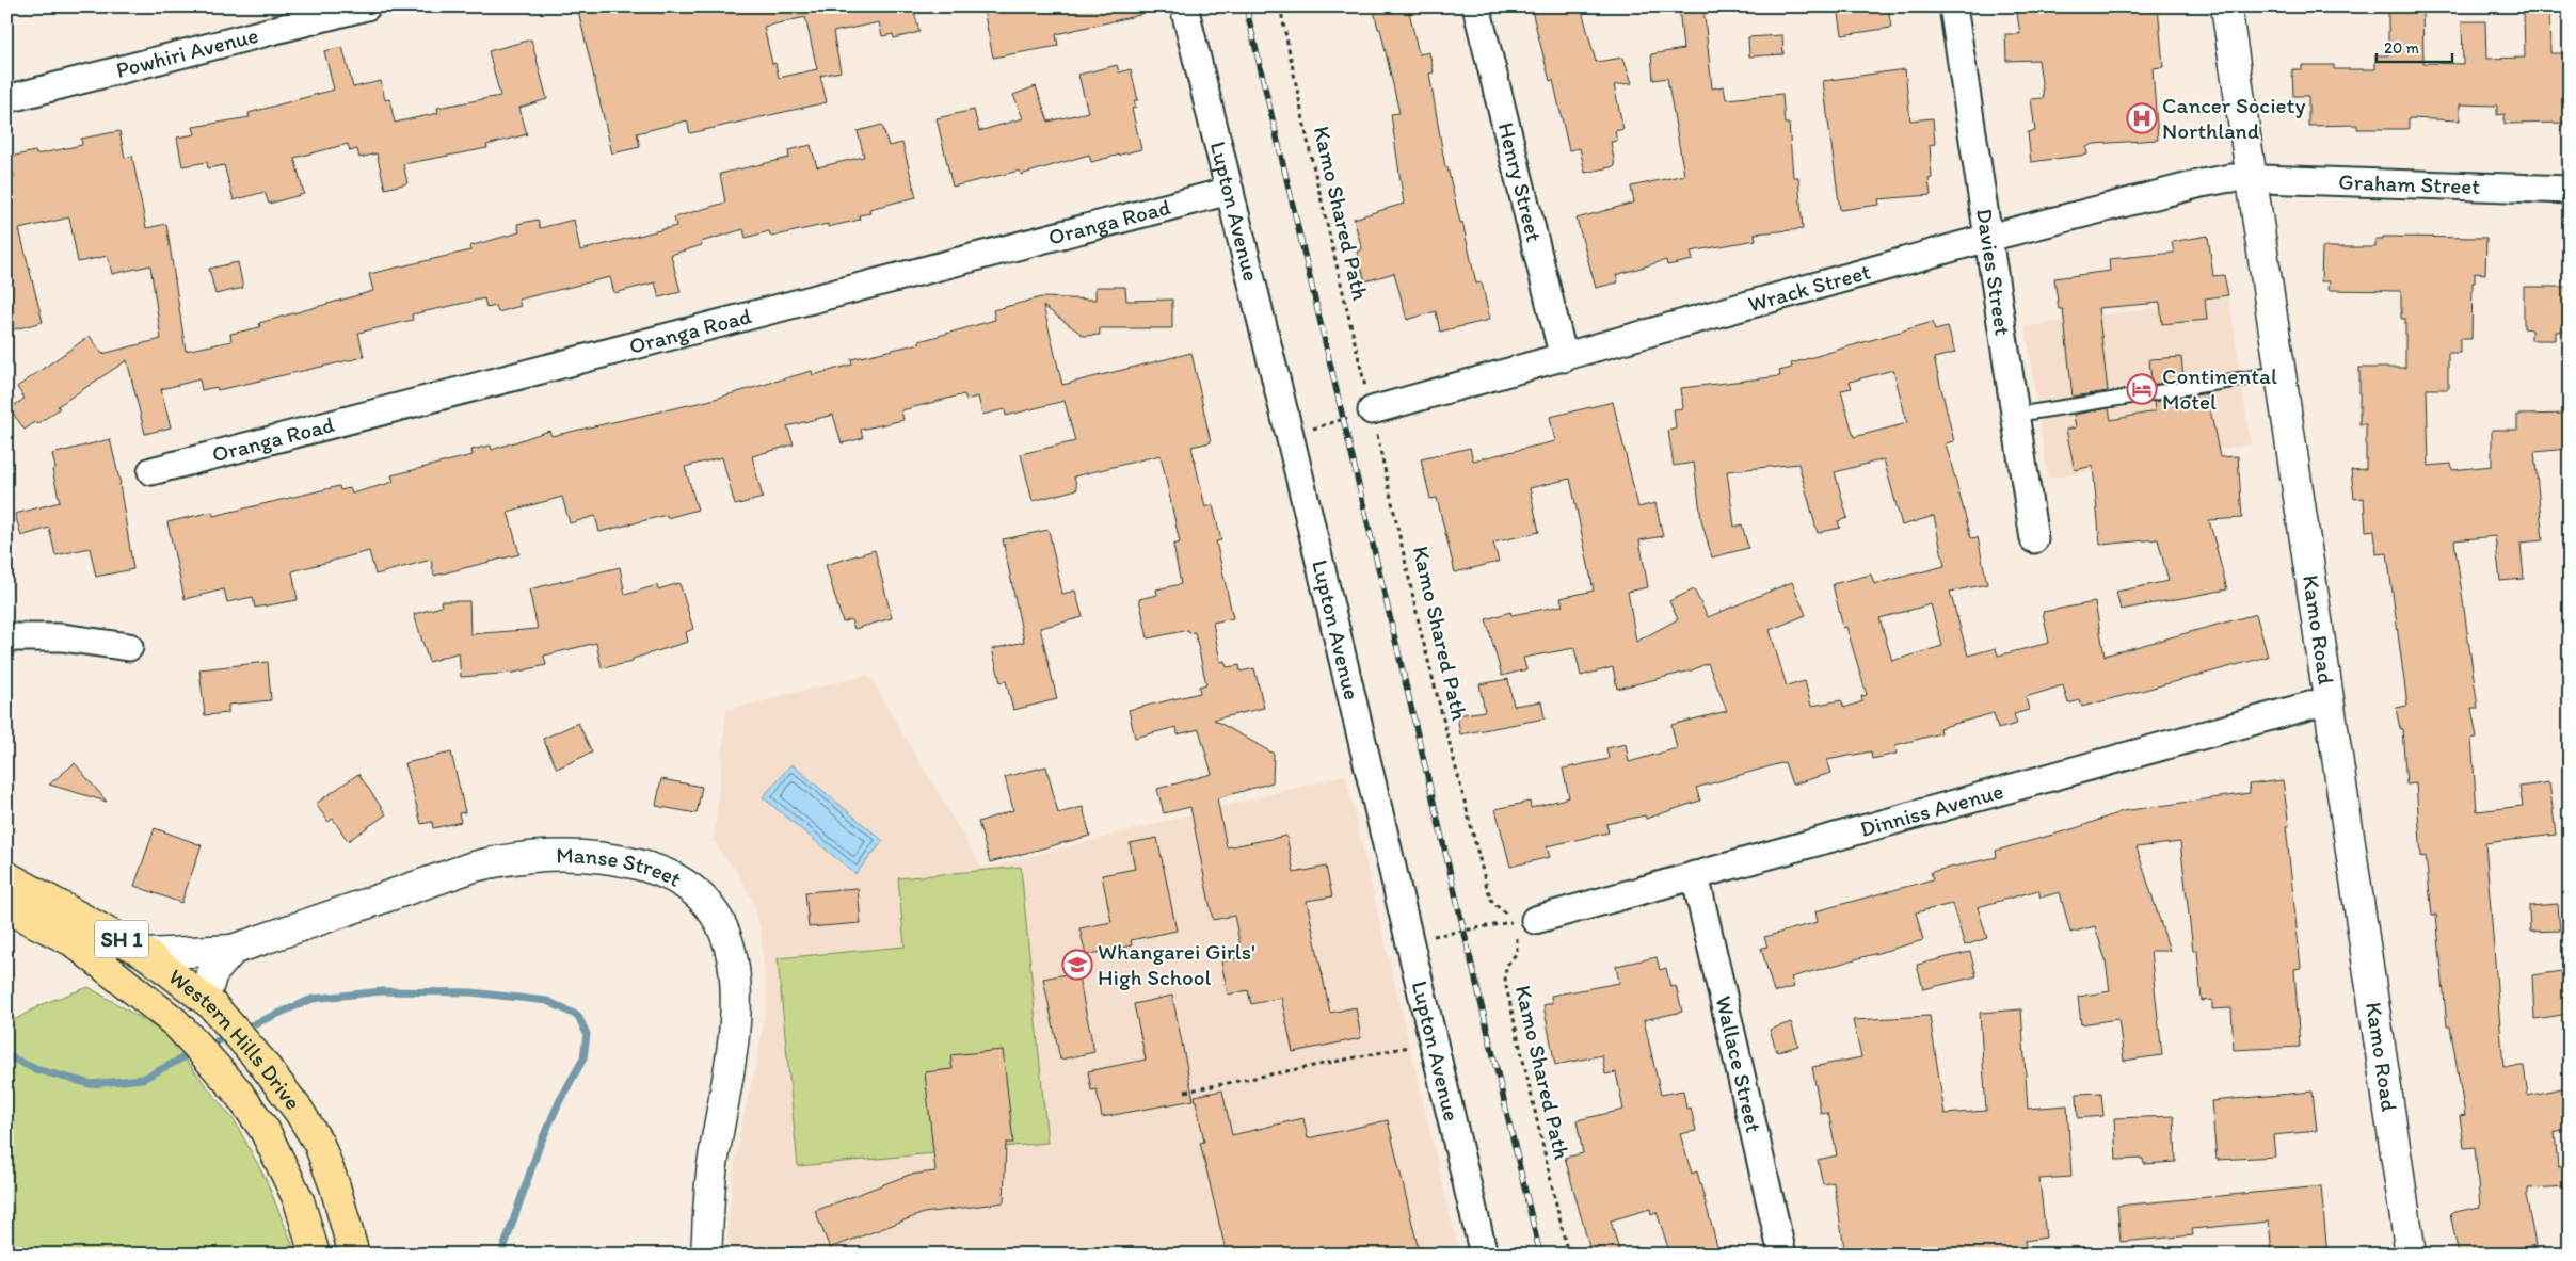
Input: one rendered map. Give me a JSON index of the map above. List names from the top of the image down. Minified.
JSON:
{"streets":{"highway":["SH 1","Western Hills Drive"],"main road":["Kamo Road","Manse Street"],"street":["Powhiri Avenue","Henry Street","Graham Street","Lupton Avenue","Oranga Road","Davies Street","Wrack Street","Dinniss Avenue","Wallace Street"],"path":["Kamo Shared Path"]},"crossings":[["Henry Street","Wrack Street"],["Graham Street","Wrack Street"],["Graham Street","Kamo Road"],["Lupton Avenue","Oranga Road"],["Kamo Shared Path","Wrack Street"],["Kamo Shared Path","Dinniss Avenue"],["Davies Street","Wrack Street"],["Wrack Street","Kamo Road"],["Kamo Road","Dinniss Avenue"],["Dinniss Avenue","Wallace Street"],["Manse Street","Western Hills Drive"]],"places":{"hospital":["Cancer Society Northland"],"hotel":["Continental Motel"],"school or university":["Whangarei Girls' High School"]},"scale_bar":"20 m"}
